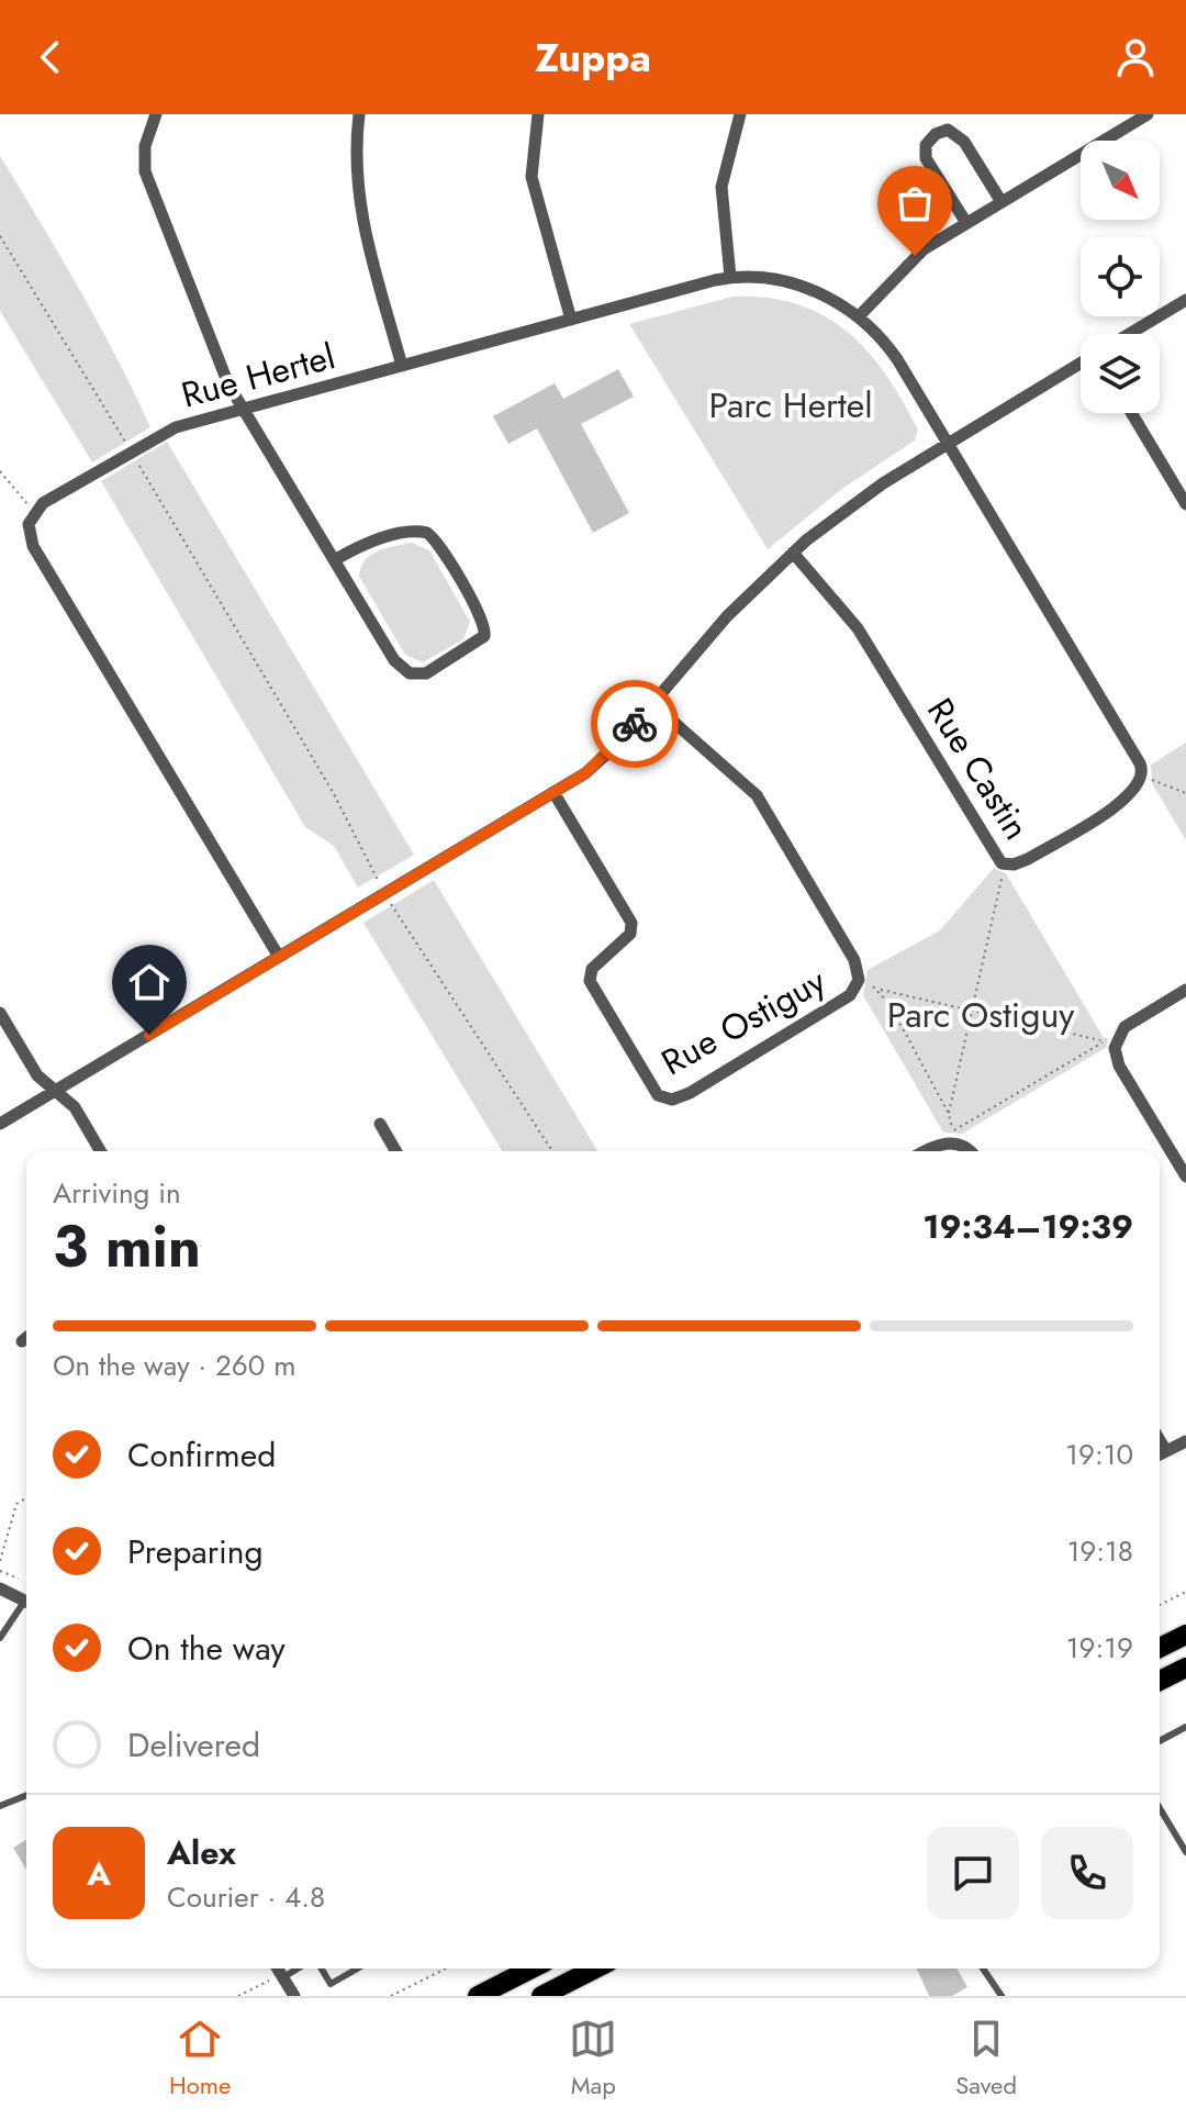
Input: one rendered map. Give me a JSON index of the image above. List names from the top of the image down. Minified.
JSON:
{"streets":{"street":["Rue Hertel","Rue Castin","Rue Ostiguy"]},"parks":["Parc Hertel","Parc Ostiguy"],"north":"bottom right","page":{"header":"Zuppa","heading":["3 min","Arriving in","19:34–19:39"],"panel":["Alex","Courier · 4.8"],"bar":"On the way · 260 m","list":[["Confirmed","19:10"],["Preparing","19:18"],["On the way","19:19"],"Delivered"],"round":"A","tabs":["Home","Map","Saved"]}}
